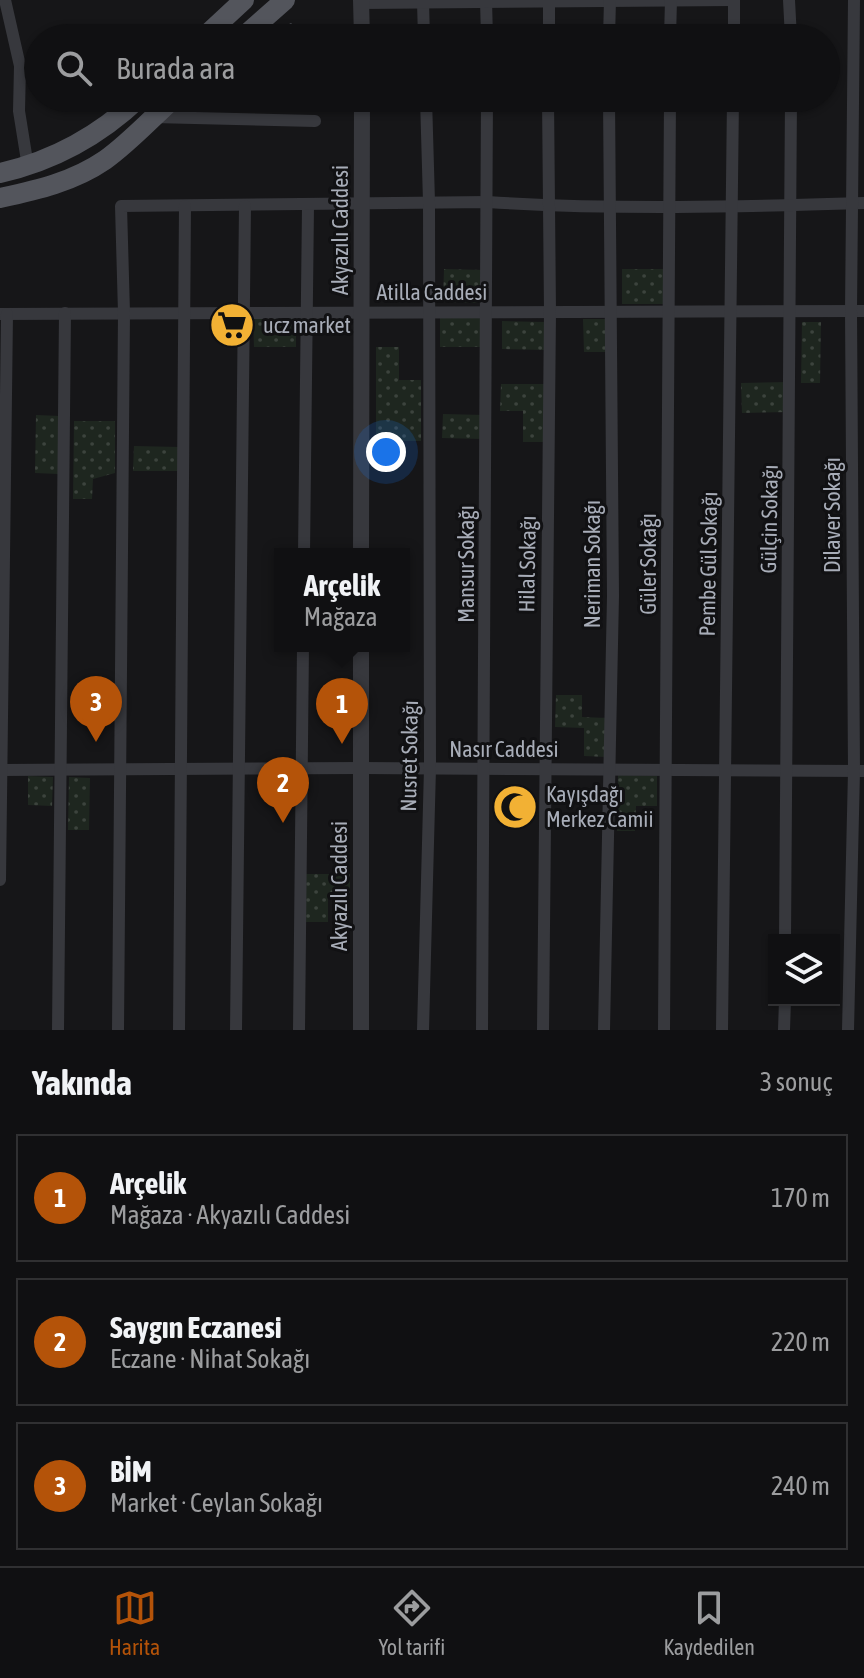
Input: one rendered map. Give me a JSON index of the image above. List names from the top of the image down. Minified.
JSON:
{"streets":{"street":["Akyazılı Caddesi","Atilla Caddesi","Dilaver Sokağı","Gülçin Sokağı","Mansur Sokağı","Hilal Sokağı","Neriman Sokağı","Güler Sokağı","Pembe Gül Sokağı","Nasır Caddesi","Nusret Sokağı"]},"crossings":[["Akyazılı Caddesi","Atilla Caddesi"],["Akyazılı Caddesi","Nasır Caddesi"],["Atilla Caddesi","Dilaver Sokağı"],["Atilla Caddesi","Gülçin Sokağı"],["Atilla Caddesi","Mansur Sokağı"],["Atilla Caddesi","Hilal Sokağı"],["Atilla Caddesi","Neriman Sokağı"],["Atilla Caddesi","Güler Sokağı"],["Atilla Caddesi","Pembe Gül Sokağı"],["Atilla Caddesi","Nusret Sokağı"],["Dilaver Sokağı","Nasır Caddesi"],["Gülçin Sokağı","Nasır Caddesi"],["Mansur Sokağı","Nasır Caddesi"],["Hilal Sokağı","Nasır Caddesi"],["Neriman Sokağı","Nasır Caddesi"],["Güler Sokağı","Nasır Caddesi"],["Pembe Gül Sokağı","Nasır Caddesi"],["Nasır Caddesi","Nusret Sokağı"]],"places":{"supermarket":["ucz market"],"mosque":["Kayışdağı Merkez Camii"]},"page":{"search":"Burada ara","popup":["Arçelik","Mağaza"],"pins":["3","1","2"],"heading":["Yakında","3 sonuç"],"list":[{"mark":"1","name":"Arçelik","note":"Mağaza · Akyazılı Caddesi","value":"170 m"},{"mark":"2","name":"Saygın Eczanesi","note":"Eczane · Nihat Sokağı","value":"220 m"},{"mark":"3","name":"BİM","note":"Market · Ceylan Sokağı","value":"240 m"}],"nav":["Harita","Yol tarifi","Kaydedilen"]}}
